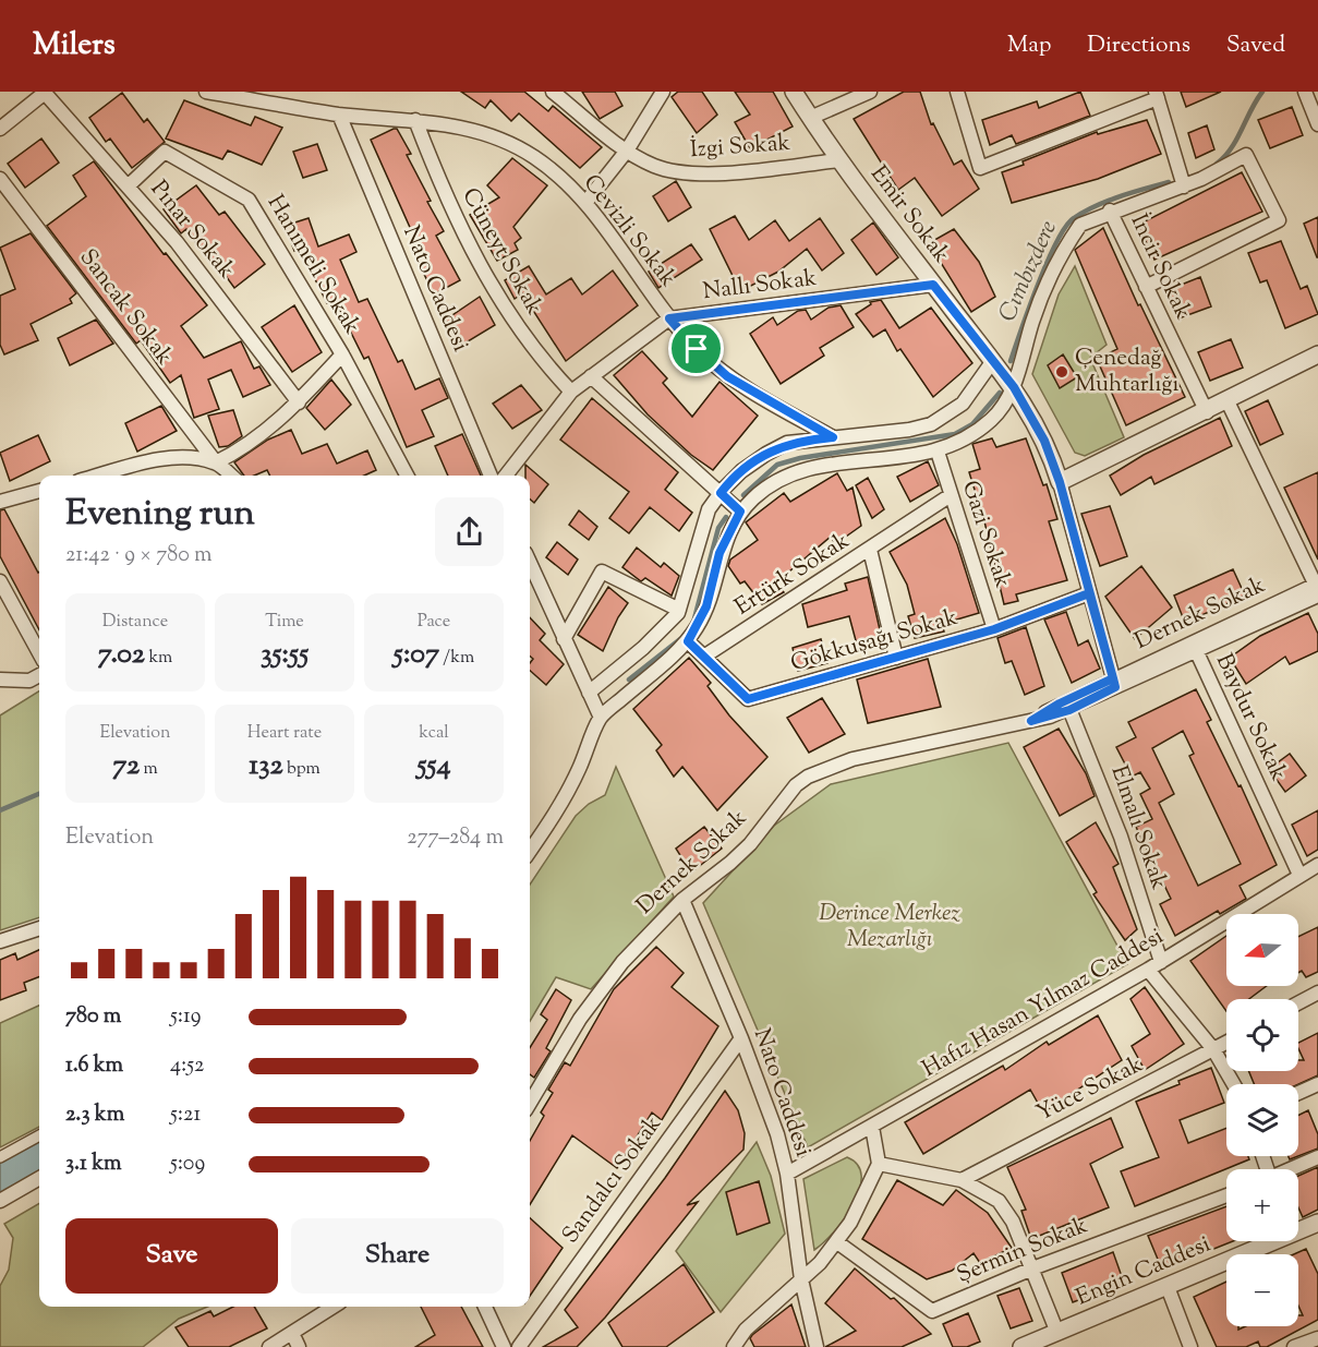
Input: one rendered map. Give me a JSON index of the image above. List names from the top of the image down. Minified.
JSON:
{"streets":{"street":["İzgi Sokak","Emir Sokak","Pınar Sokak","Cevizli Sokak","Cüneyt Sokak","Hanımeli Sokak","İncir Sokak","Nallı Sokak","Nato Caddesi","Sancak Sokak","Gazi Sokak","Ertürk Sokak","Dernek Sokak","Gökkuşağı Sokak","Baydur Sokak","Elmalı Sokak","Hafız Hasan Yılmaz Caddesi","Yüce Sokak","Sandalcı Sokak","Şermin Sokak","Engin Caddesi"]},"crossings":[["İzgi Sokak","Emir Sokak"],["Emir Sokak","Nallı Sokak"],["Pınar Sokak","Hanımeli Sokak"],["Cevizli Sokak","Cüneyt Sokak"],["Cevizli Sokak","Nallı Sokak"],["Cevizli Sokak","Nato Caddesi"],["Cüneyt Sokak","Nallı Sokak"],["Nato Caddesi","Dernek Sokak"],["Nato Caddesi","Hafız Hasan Yılmaz Caddesi"],["Nato Caddesi","Sandalcı Sokak"],["Gazi Sokak","Ertürk Sokak"],["Gazi Sokak","Gökkuşağı Sokak"],["Ertürk Sokak","Gökkuşağı Sokak"],["Dernek Sokak","Baydur Sokak"],["Dernek Sokak","Elmalı Sokak"],["Baydur Sokak","Hafız Hasan Yılmaz Caddesi"],["Elmalı Sokak","Hafız Hasan Yılmaz Caddesi"]],"water":["Cımbızdere"],"parks":["Derince Merkez Mezarlığı"],"places":["Çenedağ Muhtarlığı"],"north":"left","page":{"header":"Milers","nav":["Map","Directions","Saved"],"heading":["Evening run","21:42 · 9 × 780 m"],"stats":[["Distance","7.02 km"],["Time","35:55"],["Pace","5:07 /km"],["Elevation","72 m"],["Heart rate","132 bpm"],["kcal","554"]],"chart":["Elevation","277–284 m"],"map_buttons":["+","−"],"list":[{"name":"780 m","note":"5:19"},{"name":"1.6 km","note":"4:52"},{"name":"2.3 km","note":"5:21"},{"name":"3.1 km","note":"5:09"}],"buttons":["Save","Share"]}}
